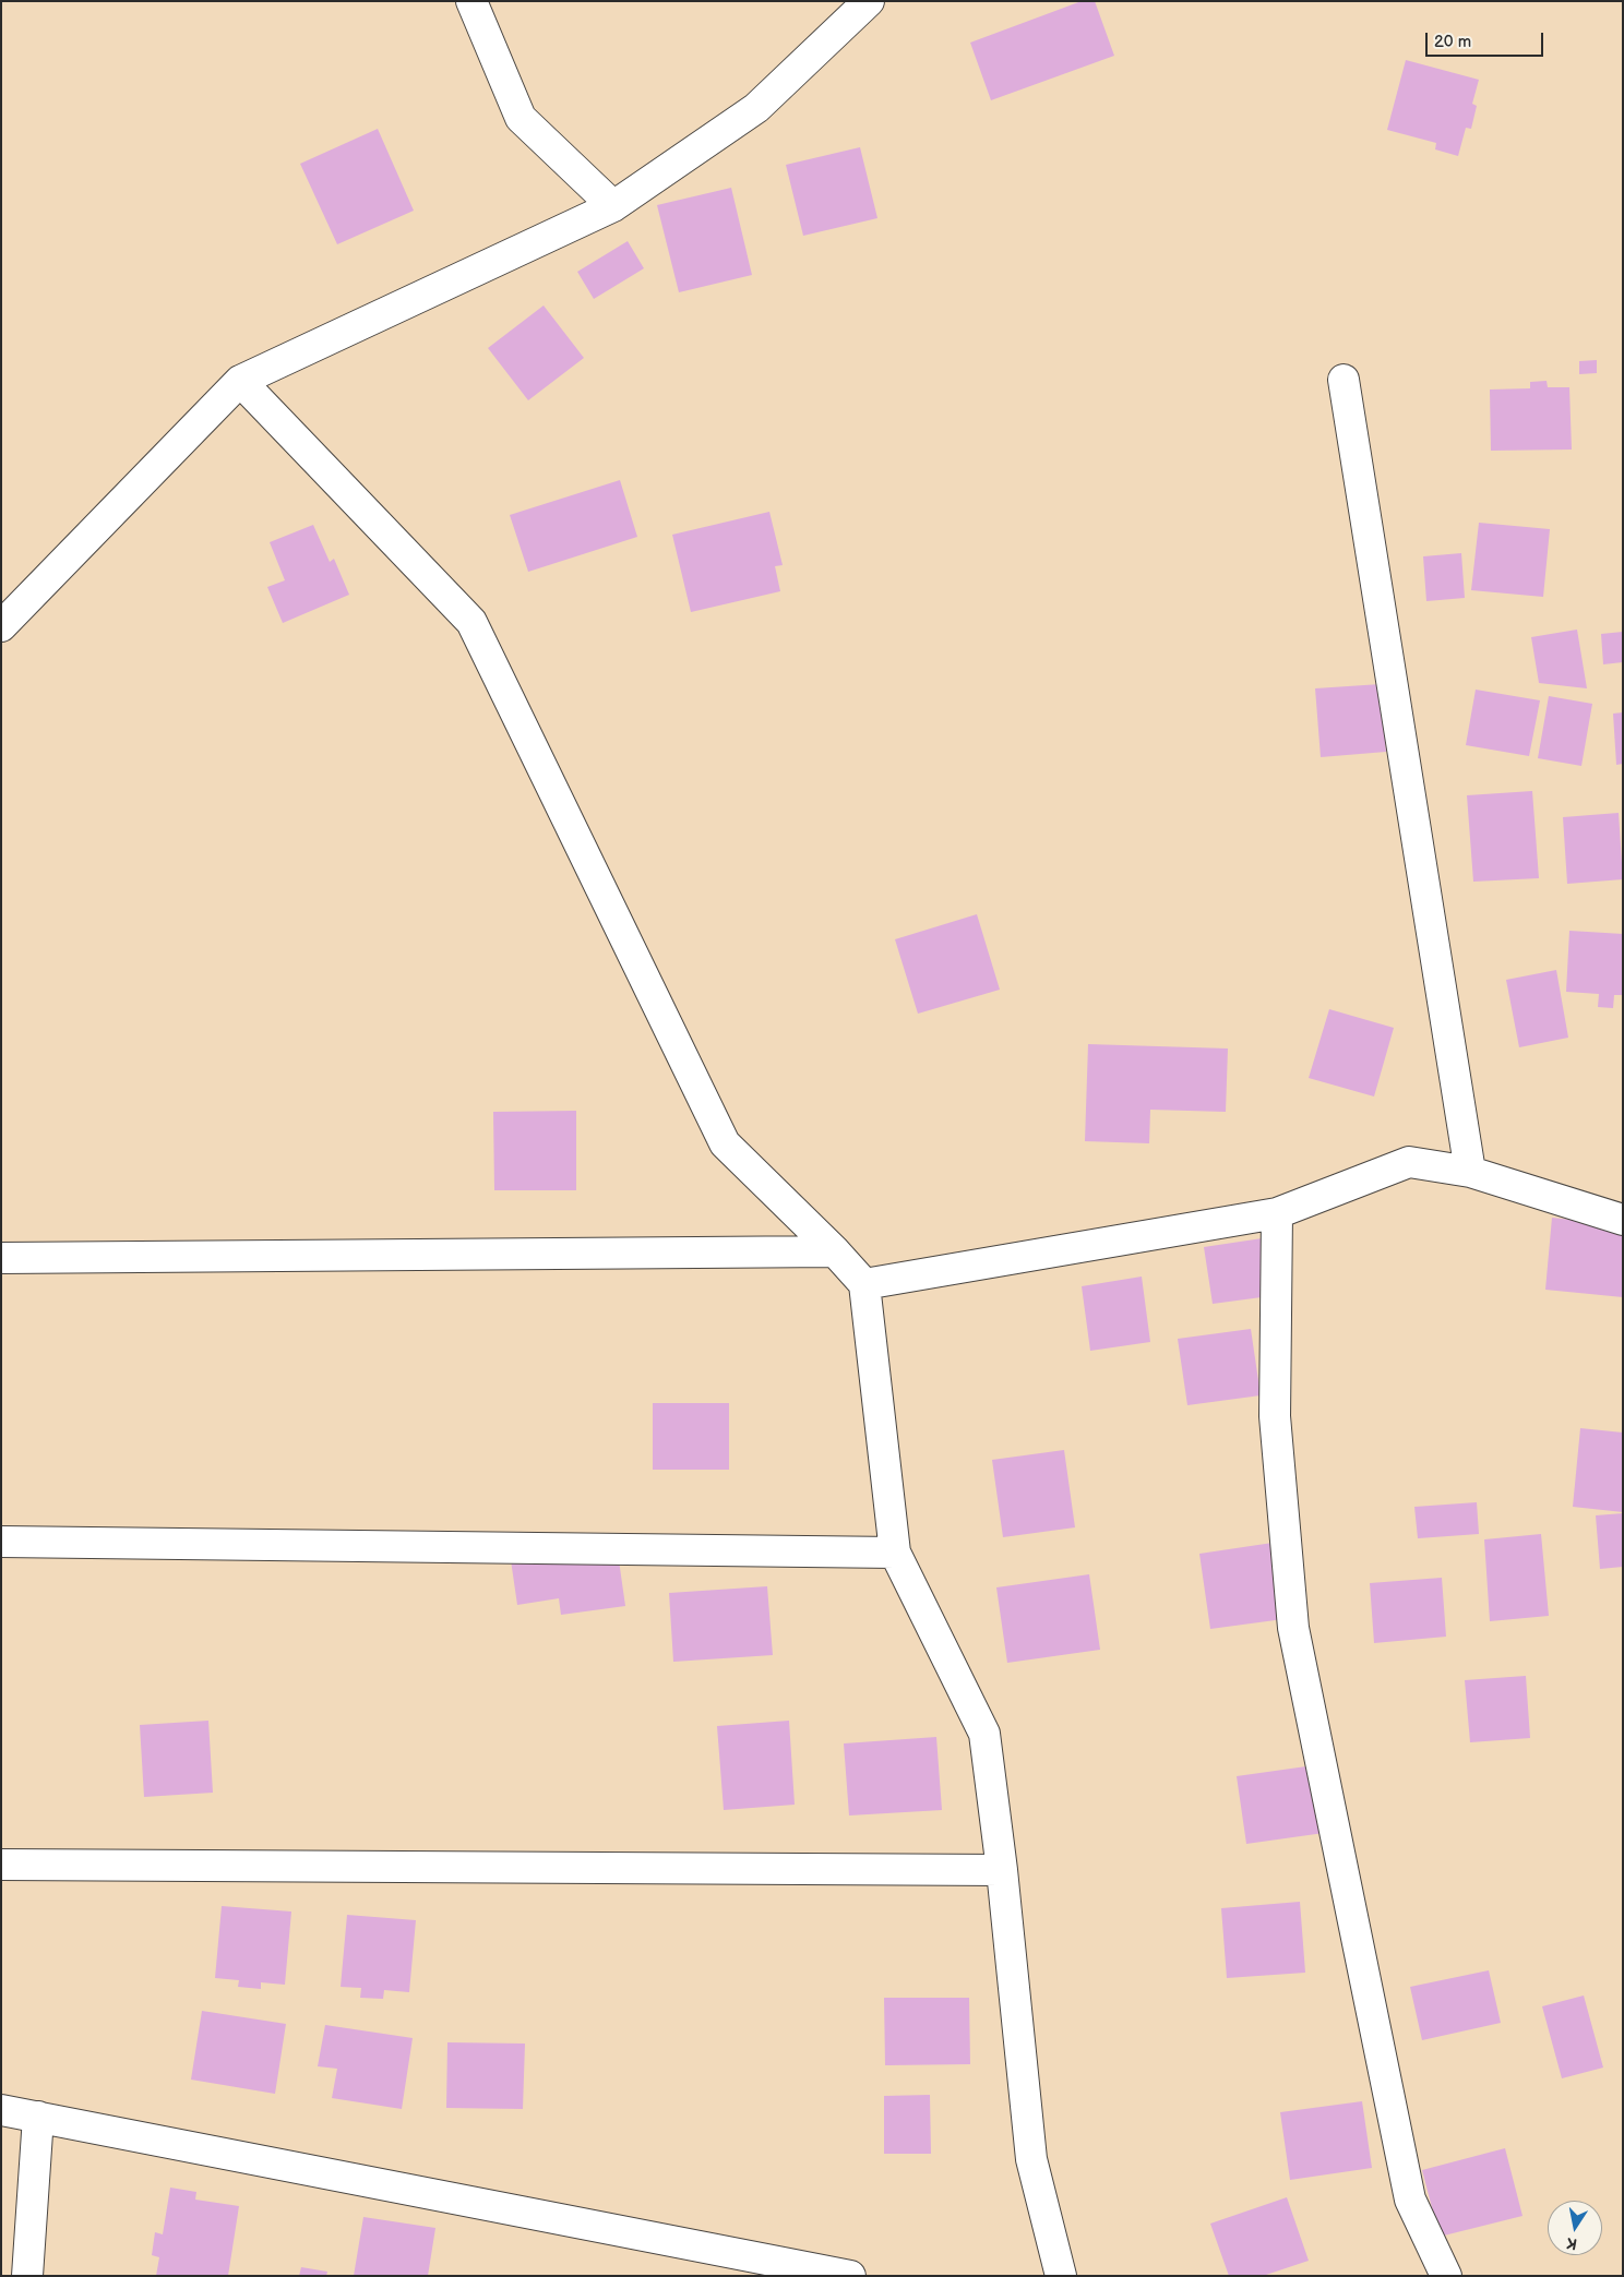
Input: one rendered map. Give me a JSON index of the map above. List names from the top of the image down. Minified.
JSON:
{"scale_bar":"20 m","north":"bottom"}
